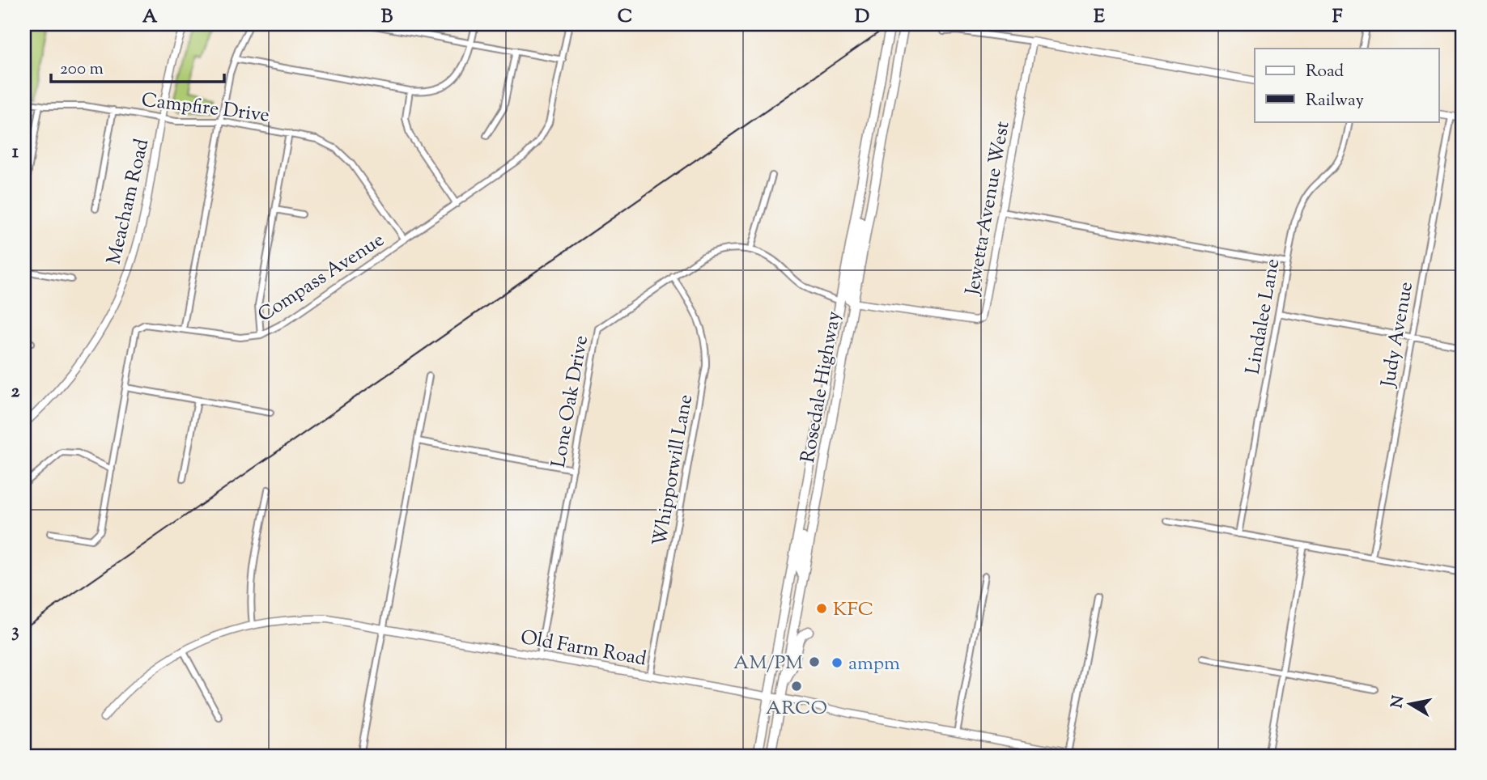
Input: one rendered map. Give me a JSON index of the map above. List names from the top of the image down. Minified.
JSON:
{"streets":{"main road":["Rosedale Highway"],"street":["Campfire Drive","Meacham Road","Jewetta Avenue West","Compass Avenue","Lindalee Lane","Judy Avenue","Lone Oak Drive","Whipporwill Lane","Old Farm Road"]},"crossings":[["Campfire Drive","Meacham Road"],["Campfire Drive","Compass Avenue"],["Jewetta Avenue West","Rosedale Highway"],["Rosedale Highway","Lone Oak Drive"],["Rosedale Highway","Old Farm Road"],["Lone Oak Drive","Whipporwill Lane"],["Lone Oak Drive","Old Farm Road"],["Whipporwill Lane","Old Farm Road"]],"places":["KFC","AM/PM","ampm","ARCO"],"legend":["Road","Railway"],"scale_bar":"200 m","north":"left","grid":{"columns":["A","B","C","D","E","F"],"rows":["1","2","3"]}}
